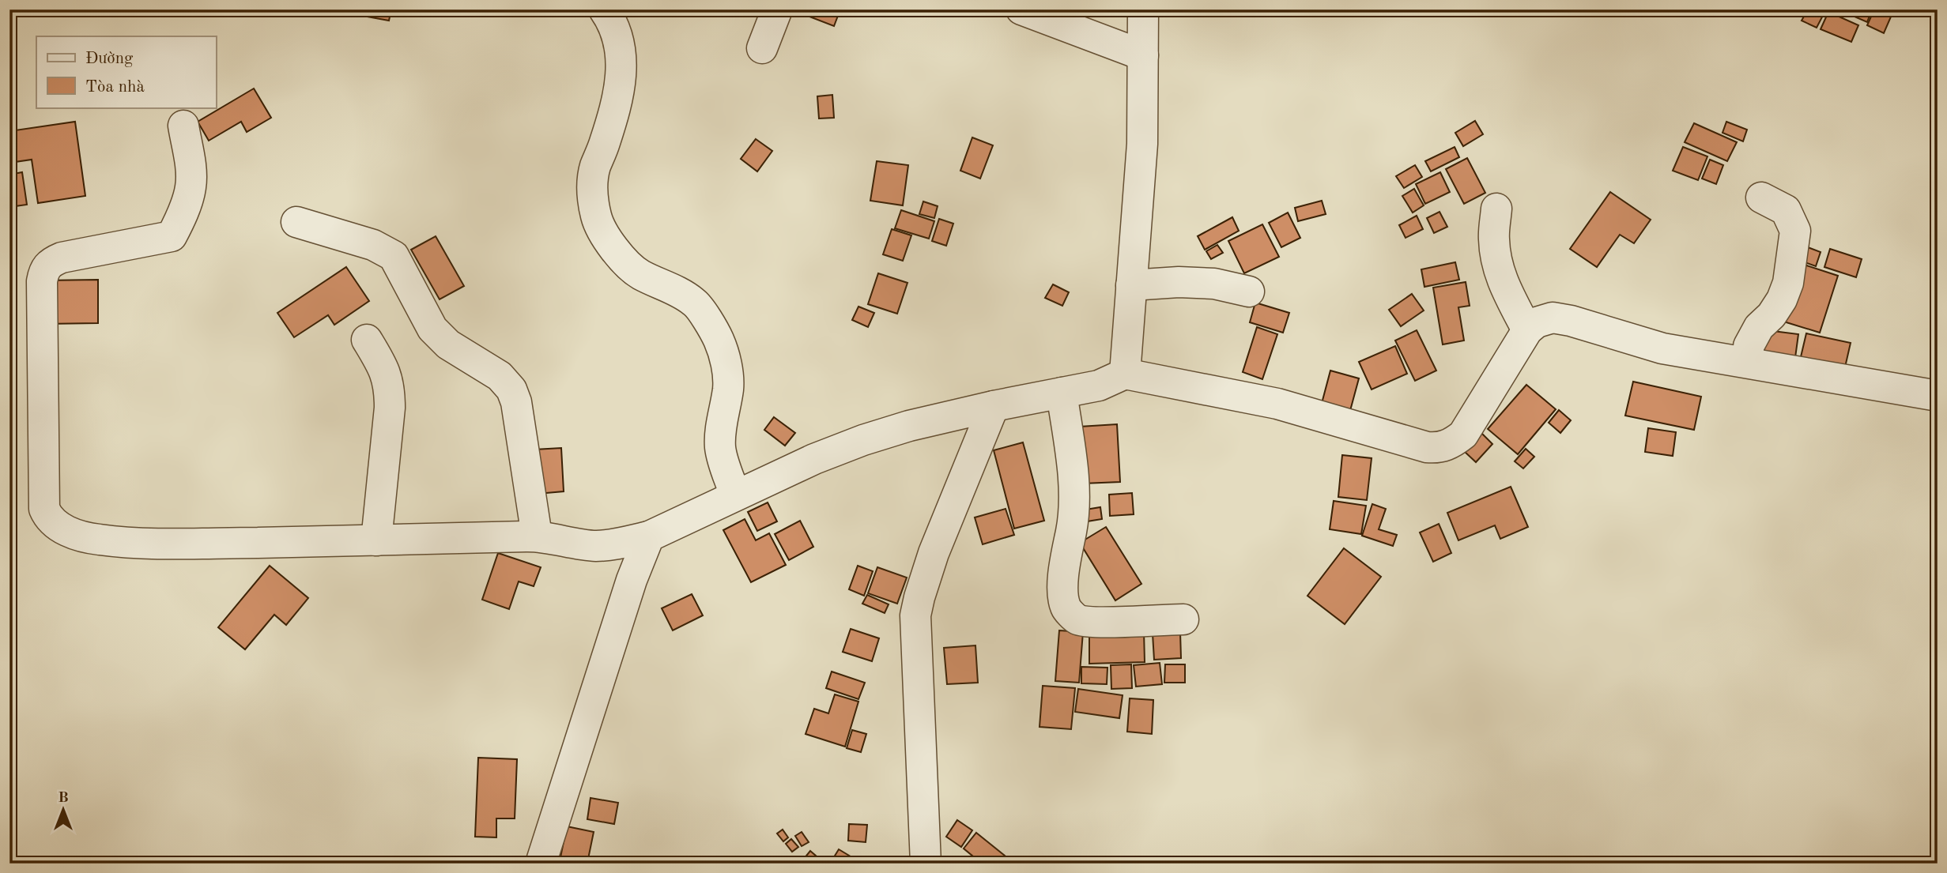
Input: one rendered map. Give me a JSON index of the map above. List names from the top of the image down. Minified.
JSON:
{"legend":["Đường","Tòa nhà"],"north":"top"}
